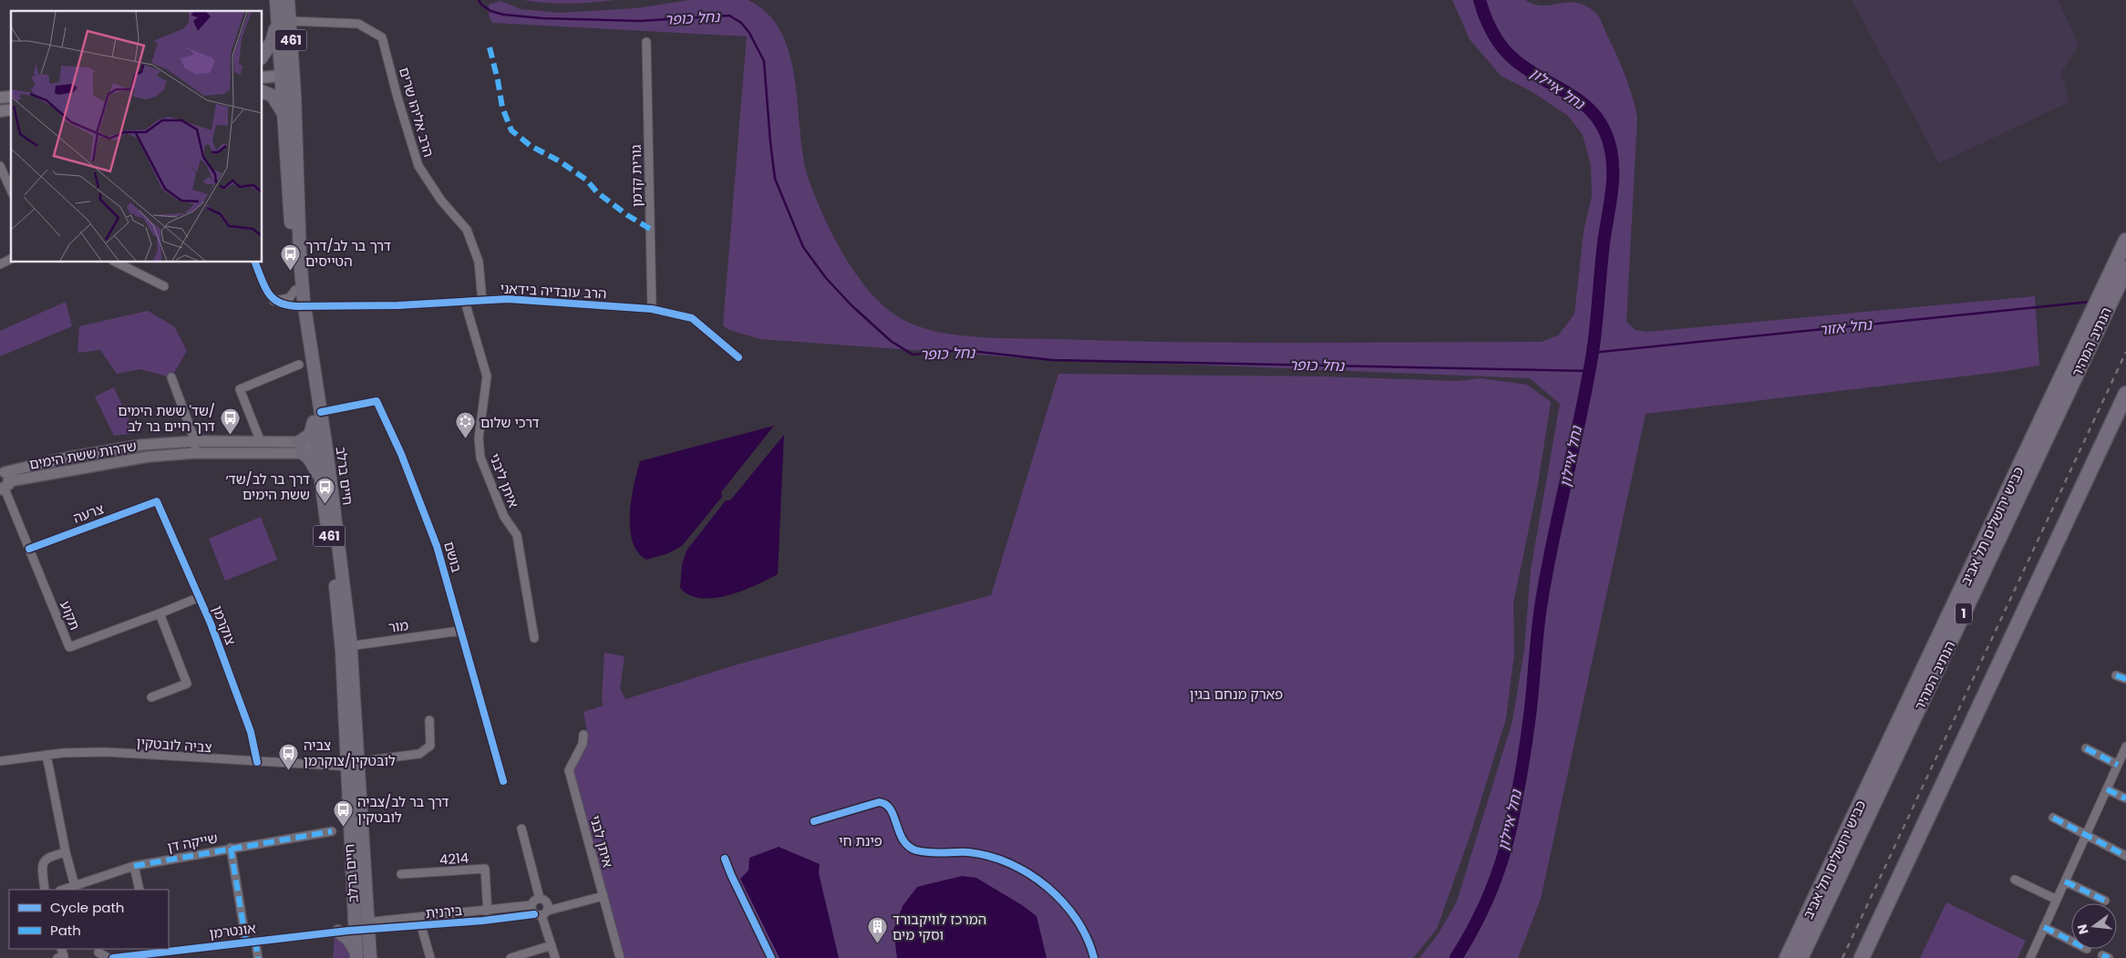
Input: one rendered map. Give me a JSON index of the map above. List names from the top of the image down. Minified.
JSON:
{"streets":{"highway":["הנתיב המהיר","כביש ירושלים תל אביב","1"],"main road":["461","חיים ברלב"],"street":["הרב אליהו שרים","גורית קדמן","הרב עובדיה בידאני","שדרות ששת הימים","איתן ליבני","צרעה","בושם","תקוע","צוקרמן","מור","צביה לובטקין","איתן לבני","שייקה דן","4214","בירנית","אונטרמן"]},"crossings":[["461","הרב אליהו שרים"],["461","חיים ברלב"],["הרב אליהו שרים","הרב עובדיה בידאני"],["גורית קדמן","הרב עובדיה בידאני"],["הרב עובדיה בידאני","חיים ברלב"],["הרב עובדיה בידאני","איתן ליבני"],["שדרות ששת הימים","חיים ברלב"],["שדרות ששת הימים","תקוע"],["חיים ברלב","בושם"],["חיים ברלב","מור"],["חיים ברלב","צביה לובטקין"],["חיים ברלב","בירנית"],["חיים ברלב","אונטרמן"],["צרעה","תקוע"],["צרעה","צוקרמן"],["בושם","מור"],["תקוע","צוקרמן"],["צוקרמן","צביה לובטקין"],["איתן לבני","בירנית"],["4214","בירנית"],["בירנית","אונטרמן"]],"water":["נחל כופר","נחל איילון","נחל אזור"],"parks":["פארק מנחם בגין","פינת חי"],"places":{"bus stop":["דרך בר לב/דרך הטייסים","שד' ששת הימים/ דרך חיים בר לב","דרך בר לב/שד׳ ששת הימים","צביה לובטקין/צוקרמן","דרך בר לב/צביה לובטקין"],"synagogue":["דרכי שלום"],"building":["המרכז לוויקבורד וסקי מים"]},"legend":["Cycle path","Path"],"north":"left"}
